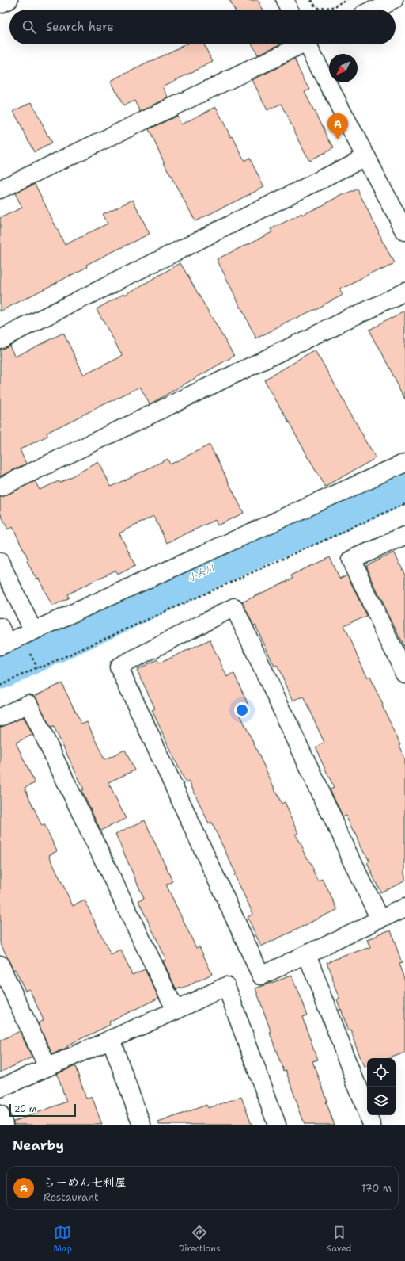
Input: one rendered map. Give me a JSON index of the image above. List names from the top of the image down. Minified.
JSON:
{"water":["小糸川"],"scale_bar":"20 m","north":"bottom left","page":{"search":"Search here","pins":"A","scale":"20 m","heading":"Nearby","list":[{"mark":"A","name":"らーめん七利屋","note":"Restaurant","value":"170 m"}],"nav":["Map","Directions","Saved"]}}
